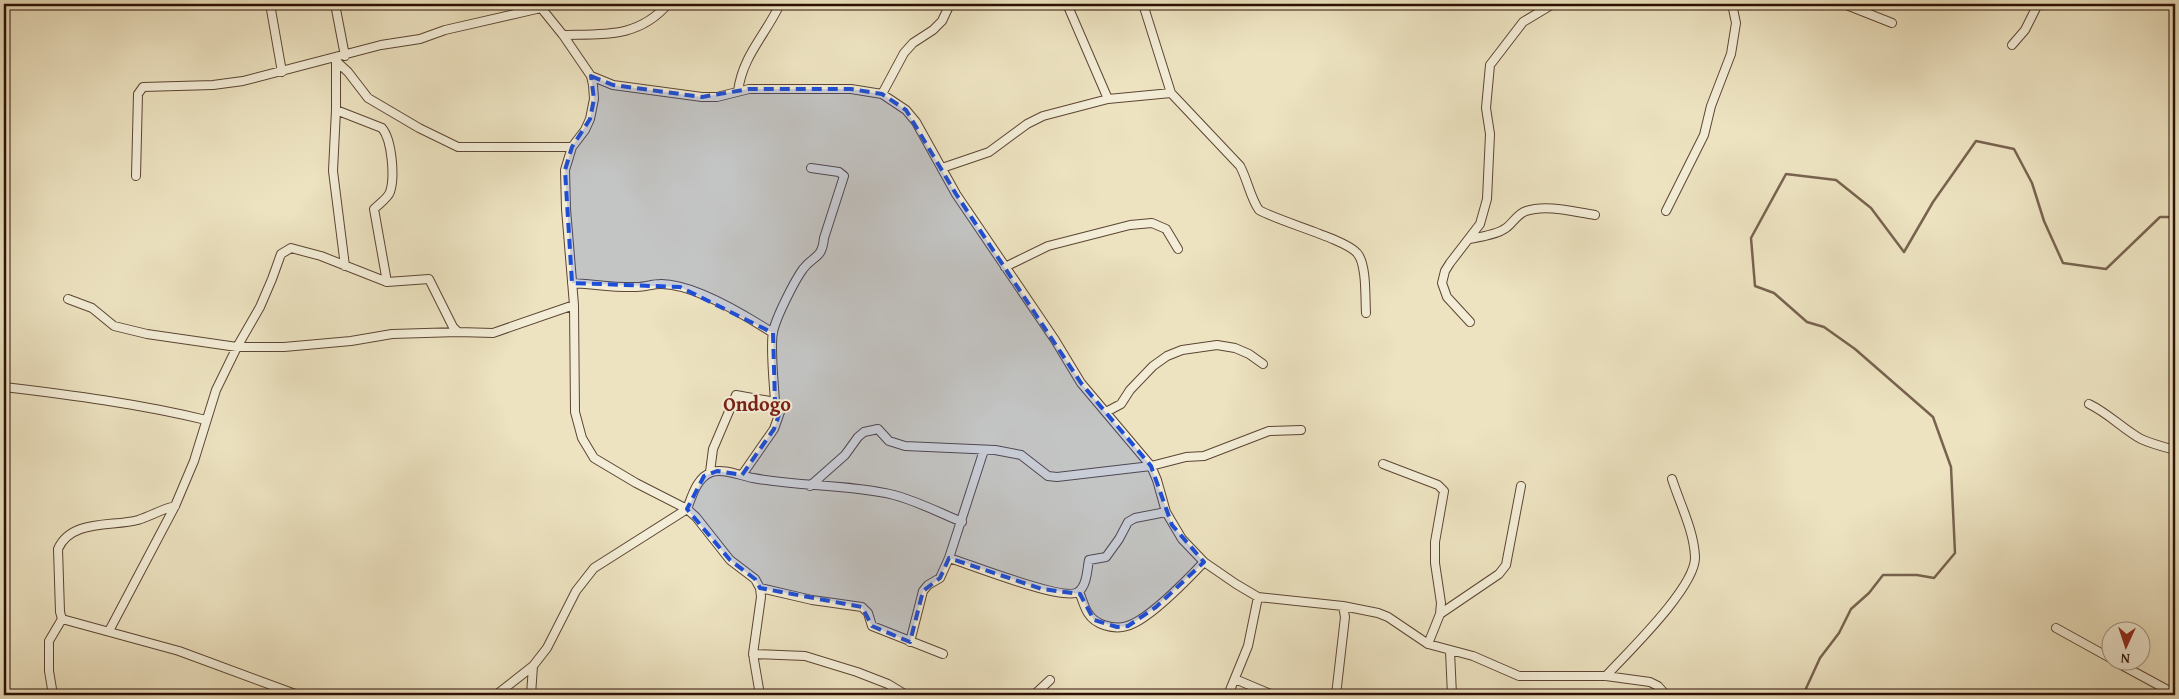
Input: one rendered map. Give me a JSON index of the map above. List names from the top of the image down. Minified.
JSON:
{"districts":["Ondogo"],"north":"bottom"}
